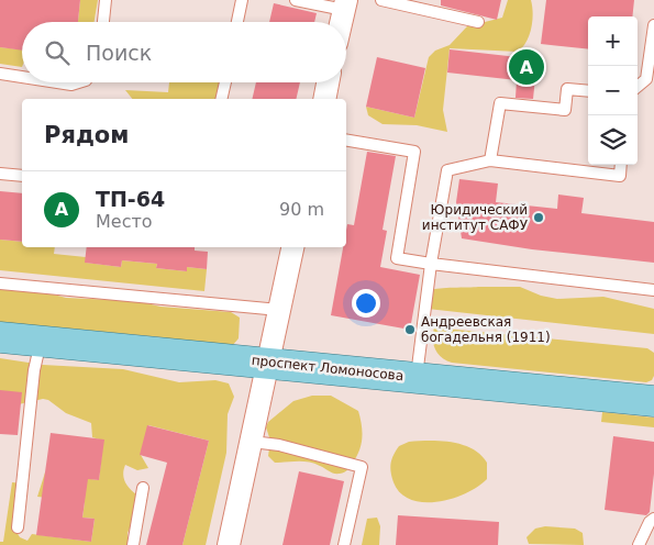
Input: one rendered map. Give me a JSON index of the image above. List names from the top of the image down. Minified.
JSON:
{"streets":{"main road":["проспект Ломоносова"]},"places":["Юридический институт САФУ","Андреевская богадельня (1911)"],"page":{"map_buttons":["+","−"],"search":"Поиск","pins":"A","heading":"Рядом","list":[{"mark":"A","name":"ТП-64","note":"Место","value":"90 m"}]}}
